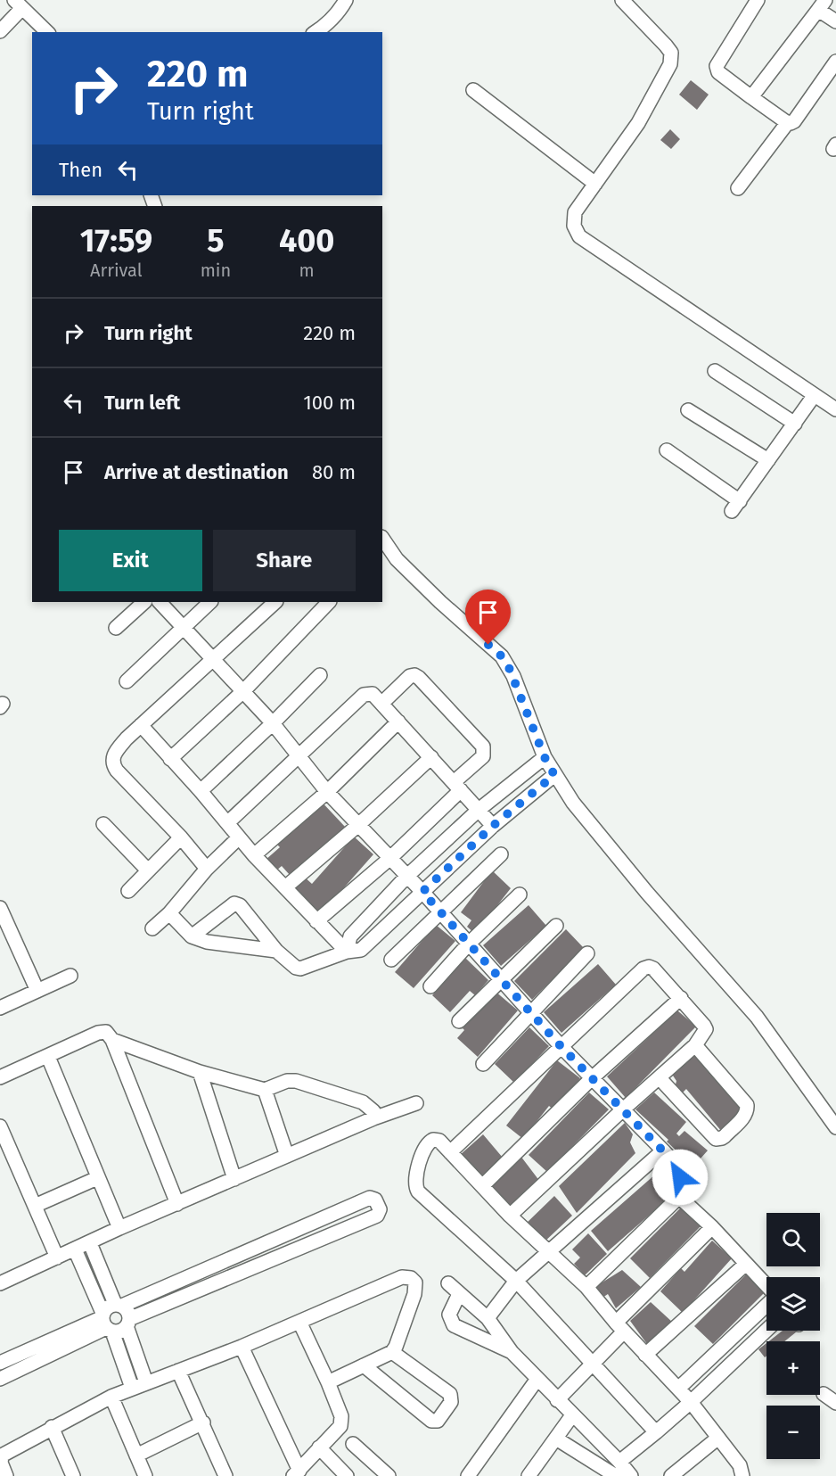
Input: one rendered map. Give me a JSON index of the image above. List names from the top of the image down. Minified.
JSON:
{"page":{"turn":["220 m","Turn right"],"then":"Then","eta":["17:59","Arrival","5","min","400","m"],"list":[{"name":"Turn right","value":"220 m"},{"name":"Turn left","value":"100 m"},{"name":"Arrive at destination","value":"80 m"}],"buttons":["Exit","Share"],"map_buttons":["+","−"]}}
